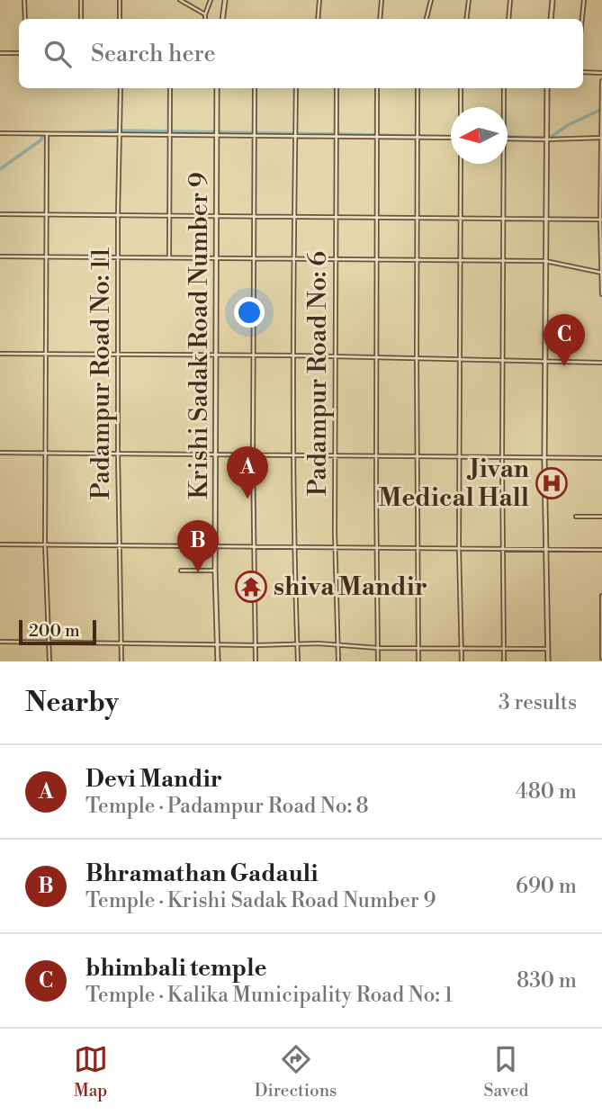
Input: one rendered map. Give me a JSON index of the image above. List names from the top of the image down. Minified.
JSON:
{"streets":{"street":["Krishi Sadak Road Number 9","Padampur Road No: 11","Padampur Road No: 6"]},"places":{"hospital":["Jivan Medical Hall"],"temple":["shiva Mandir"]},"scale_bar":"200 m","north":"left","page":{"search":"Search here","pins":["C","A","B"],"scale":"200 m","heading":["Nearby","3 results"],"list":[{"mark":"A","name":"Devi Mandir","note":"Temple · Padampur Road No: 8","value":"480 m"},{"mark":"B","name":"Bhramathan Gadauli","note":"Temple · Krishi Sadak Road Number 9","value":"690 m"},{"mark":"C","name":"bhimbali temple","note":"Temple · Kalika Municipality Road No: 1","value":"830 m"}],"nav":["Map","Directions","Saved"]}}
